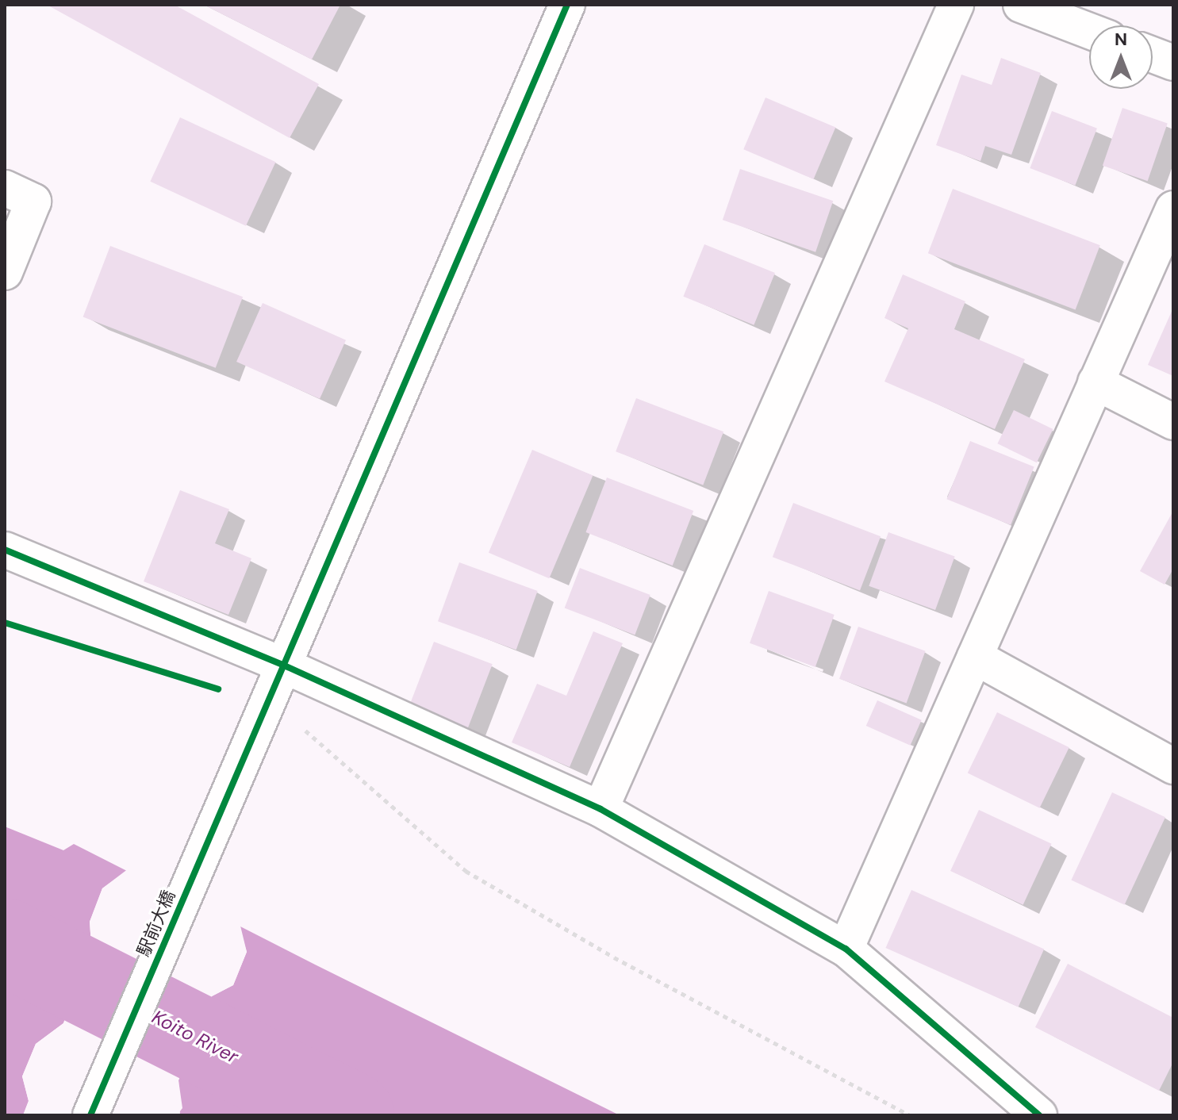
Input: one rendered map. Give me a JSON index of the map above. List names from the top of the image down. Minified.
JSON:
{"streets":{"street":["駅前大橋"]},"water":["Koito River"],"north":"top"}
